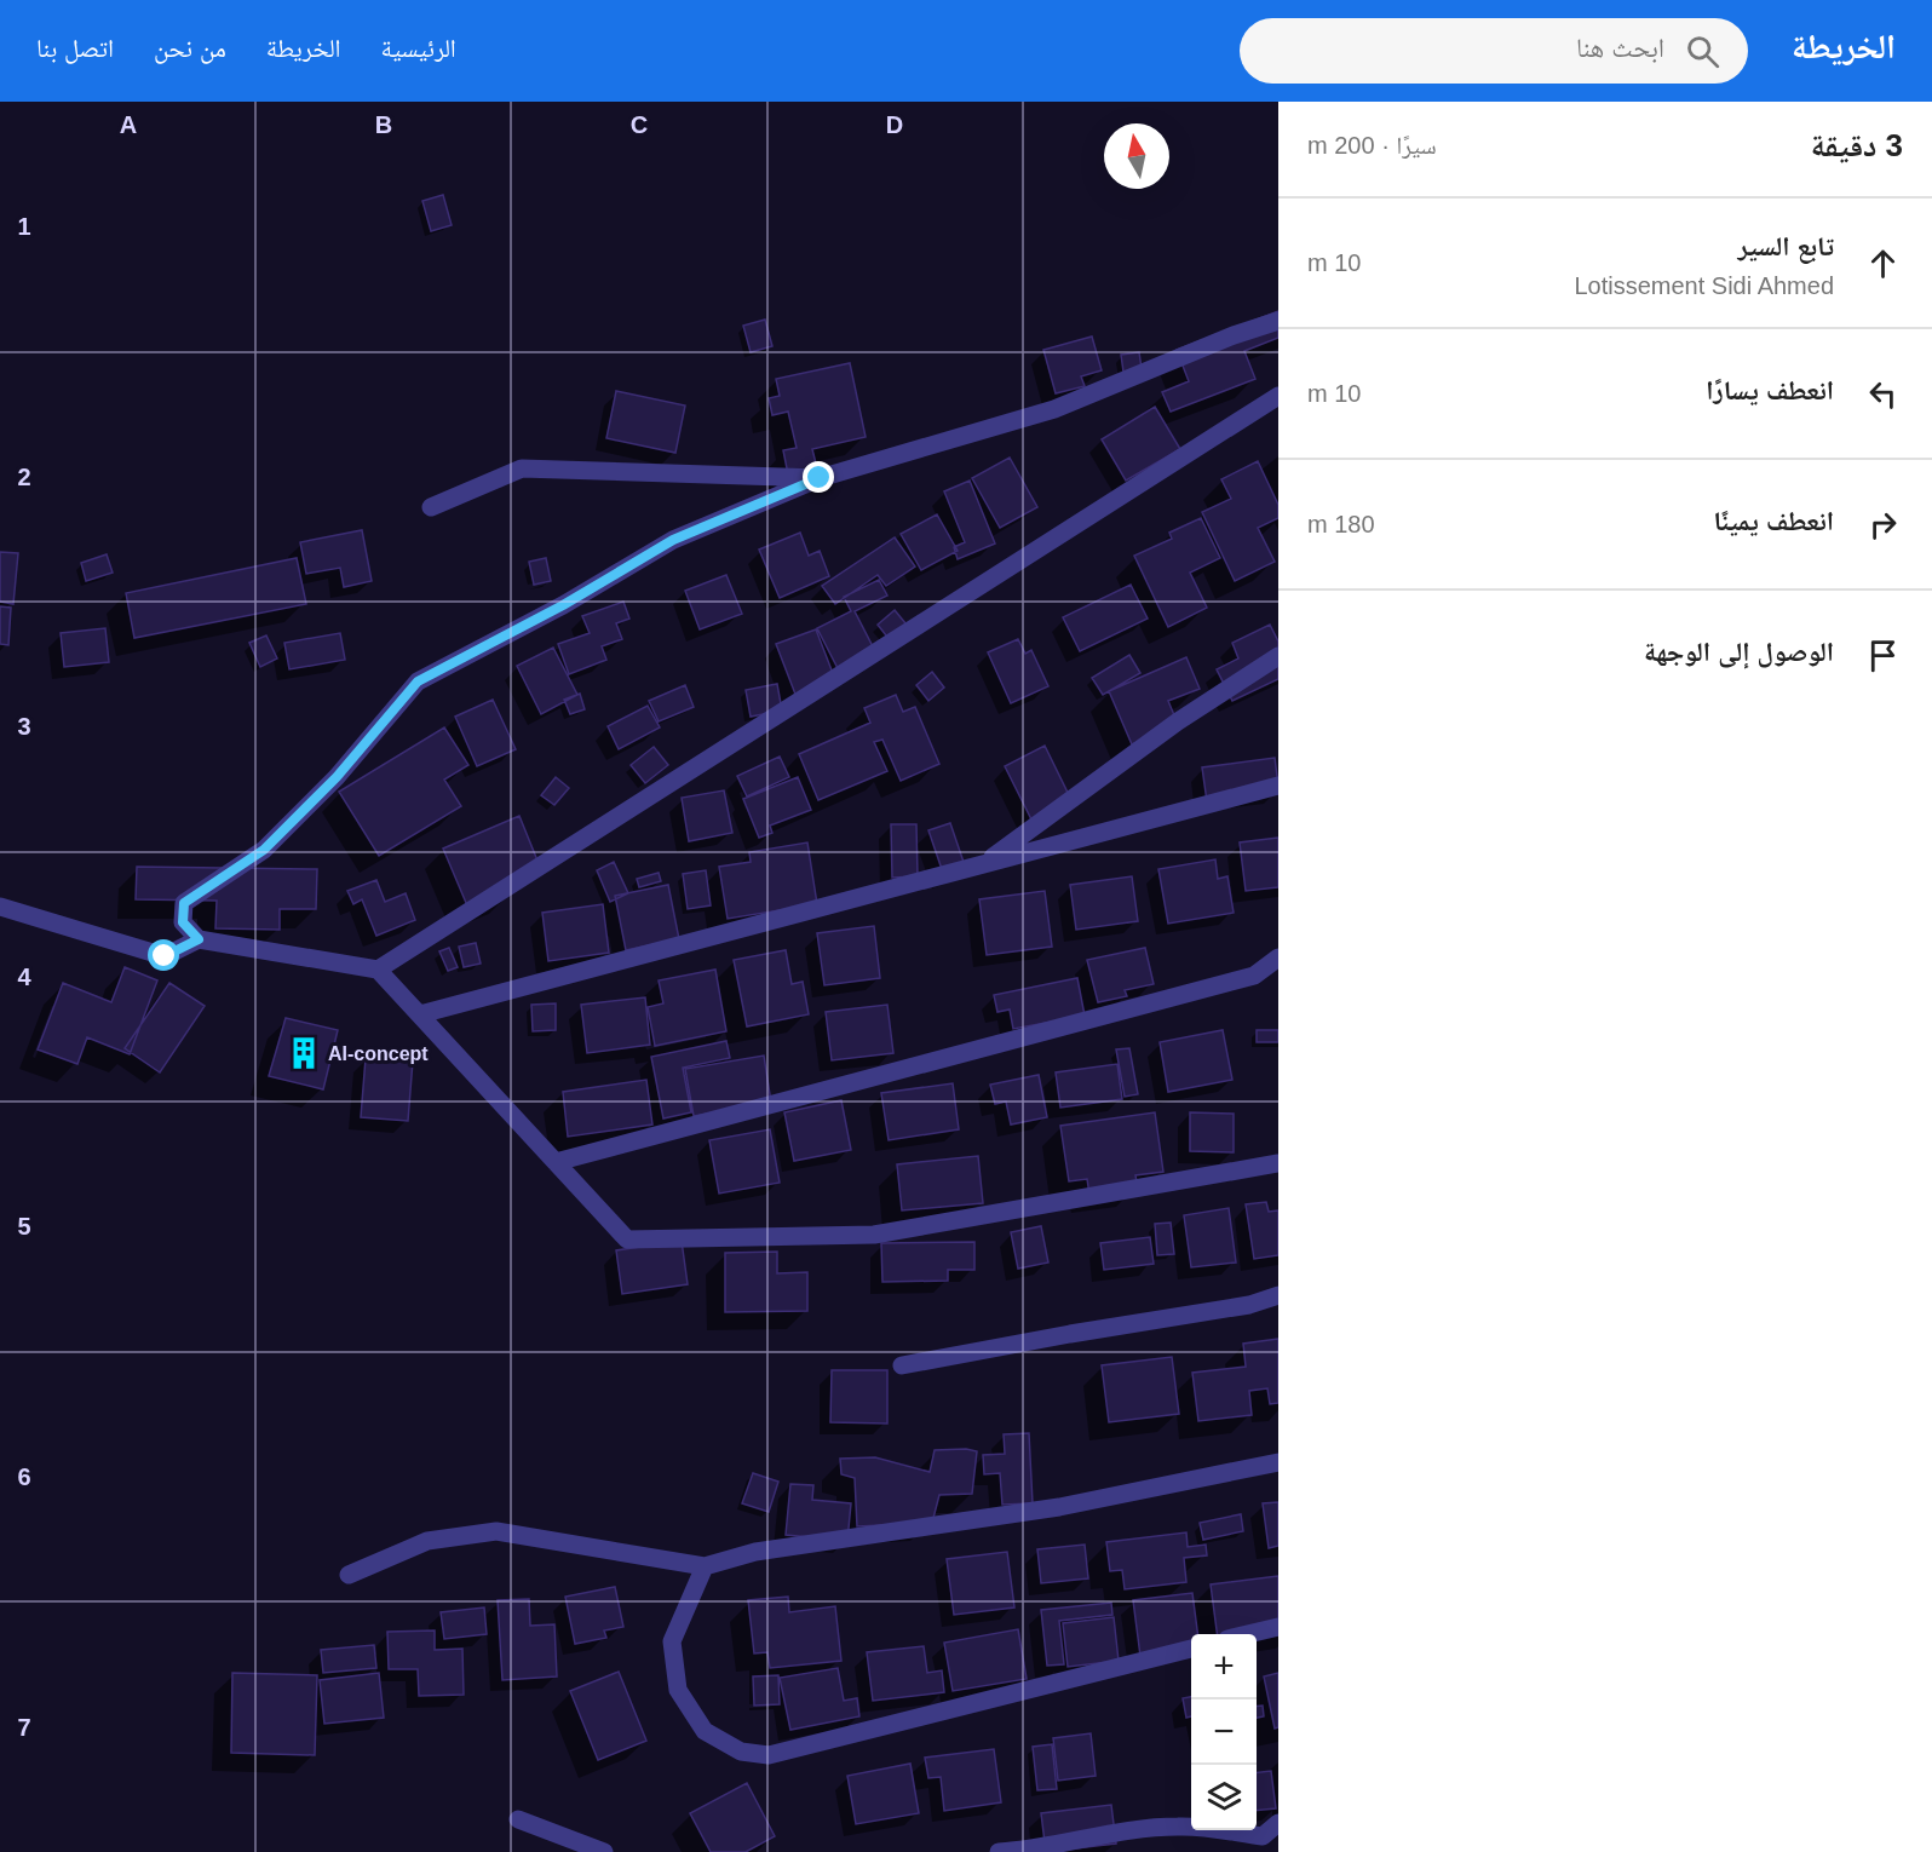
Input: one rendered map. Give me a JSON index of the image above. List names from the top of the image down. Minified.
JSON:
{"places":{"building":["AI-concept"]},"north":"top","page":{"header":"الخريطة","search":"ابحث هنا","nav":["الرئيسية","الخريطة","من نحن","اتصل بنا"],"heading":["3 دقيقة","سيرًا · 200 m"],"list":[["تابع السير","Lotissement Sidi Ahmed","10 m"],["انعطف يسارًا","10 m"],["انعطف يمينًا","180 m"],"الوصول إلى الوجهة"],"map_buttons":["+","−"]},"grid":{"columns":["A","B","C","D"],"rows":["1","2","3","4","5","6","7"]}}
